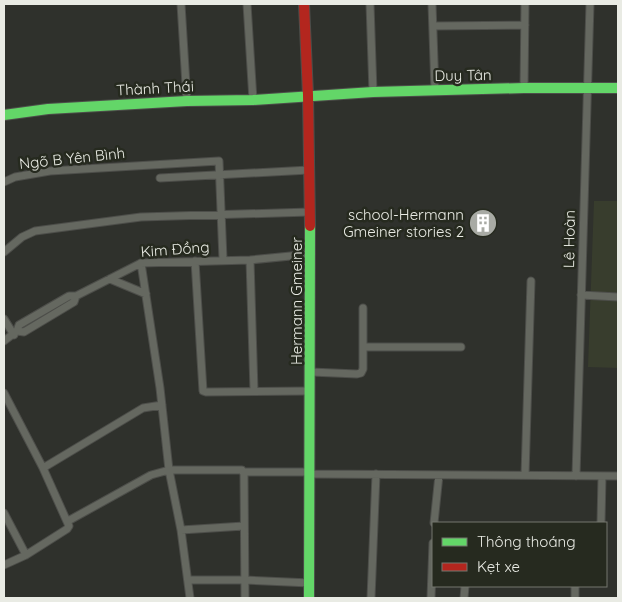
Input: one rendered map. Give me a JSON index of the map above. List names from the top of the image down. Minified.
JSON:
{"streets":{"street":["Duy Tân","Thành Thái","Ngõ B Yên Bình","Lê Hoàn","Kim Đồng","Hermann Gmeiner"]},"crossings":[["Duy Tân","Thành Thái"],["Duy Tân","Lê Hoàn"],["Duy Tân","Hermann Gmeiner"],["Thành Thái","Hermann Gmeiner"],["Kim Đồng","Hermann Gmeiner"]],"places":{"building":["school-Hermann Gmeiner stories 2"]},"legend":["Thông thoáng","Kẹt xe"]}
